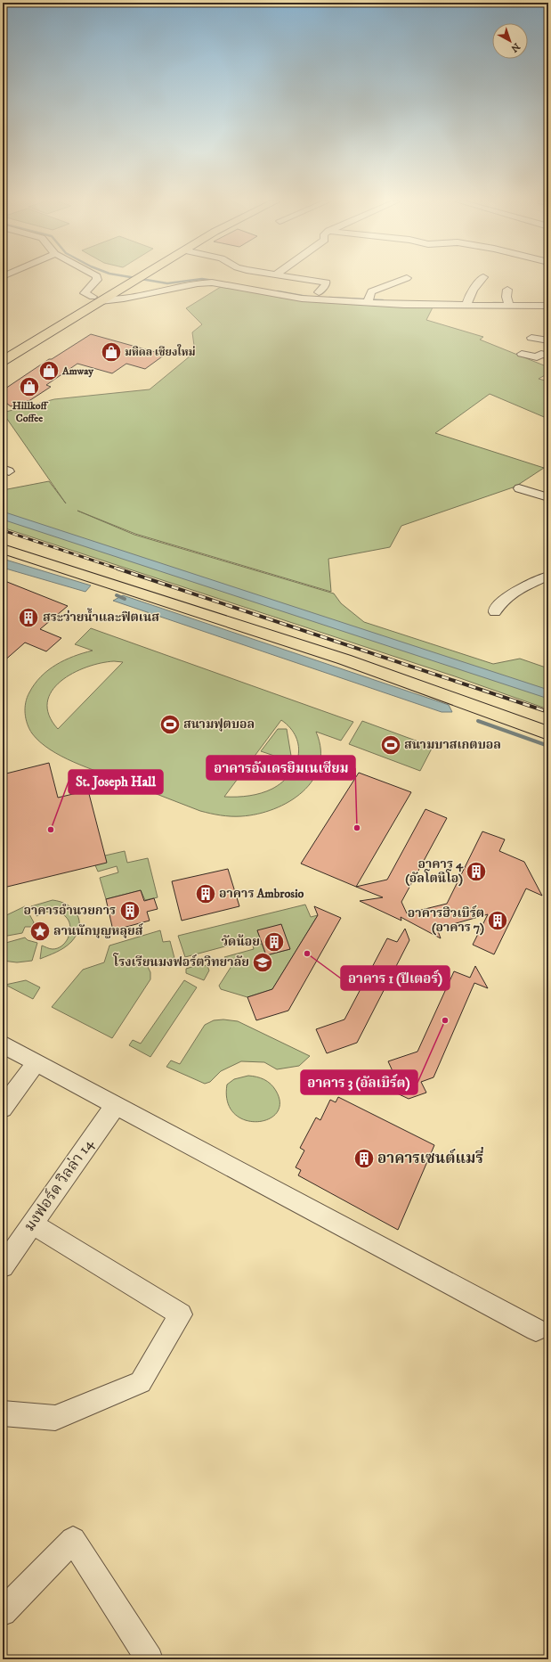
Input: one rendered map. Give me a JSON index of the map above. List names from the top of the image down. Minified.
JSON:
{"streets":{"street":["มงฟอร์ด วิลล่า 14"]},"places":{"shop":["มหิดล เชียงใหม่","Amway","Hillkoff Coffee"],"building":["สระว่ายน้ำและฟิตเนส","อาคาร 4 (อัลโตนิโอ)","อาคาร Ambrosio","อาคารอำนวยการ","อาคารฮิวเบิร์ต (อาคาร 7)","วัดน้อย","อาคารเซนต์แมรี่"],"sports":["สนามฟุตบอล","สนามบาสเกตบอล"],"other":["อาคารอังเดรยิมเนเซียม","St. Joseph Hall","อาคาร 1 (ปีเตอร์)","อาคาร 3 (อัลเบิร์ต)"],"place":["ลานนักบุญหลุยส์"],"school or university":["โรงเรียนมงฟอร์ตวิทยาลัย"]},"north":"bottom right"}
